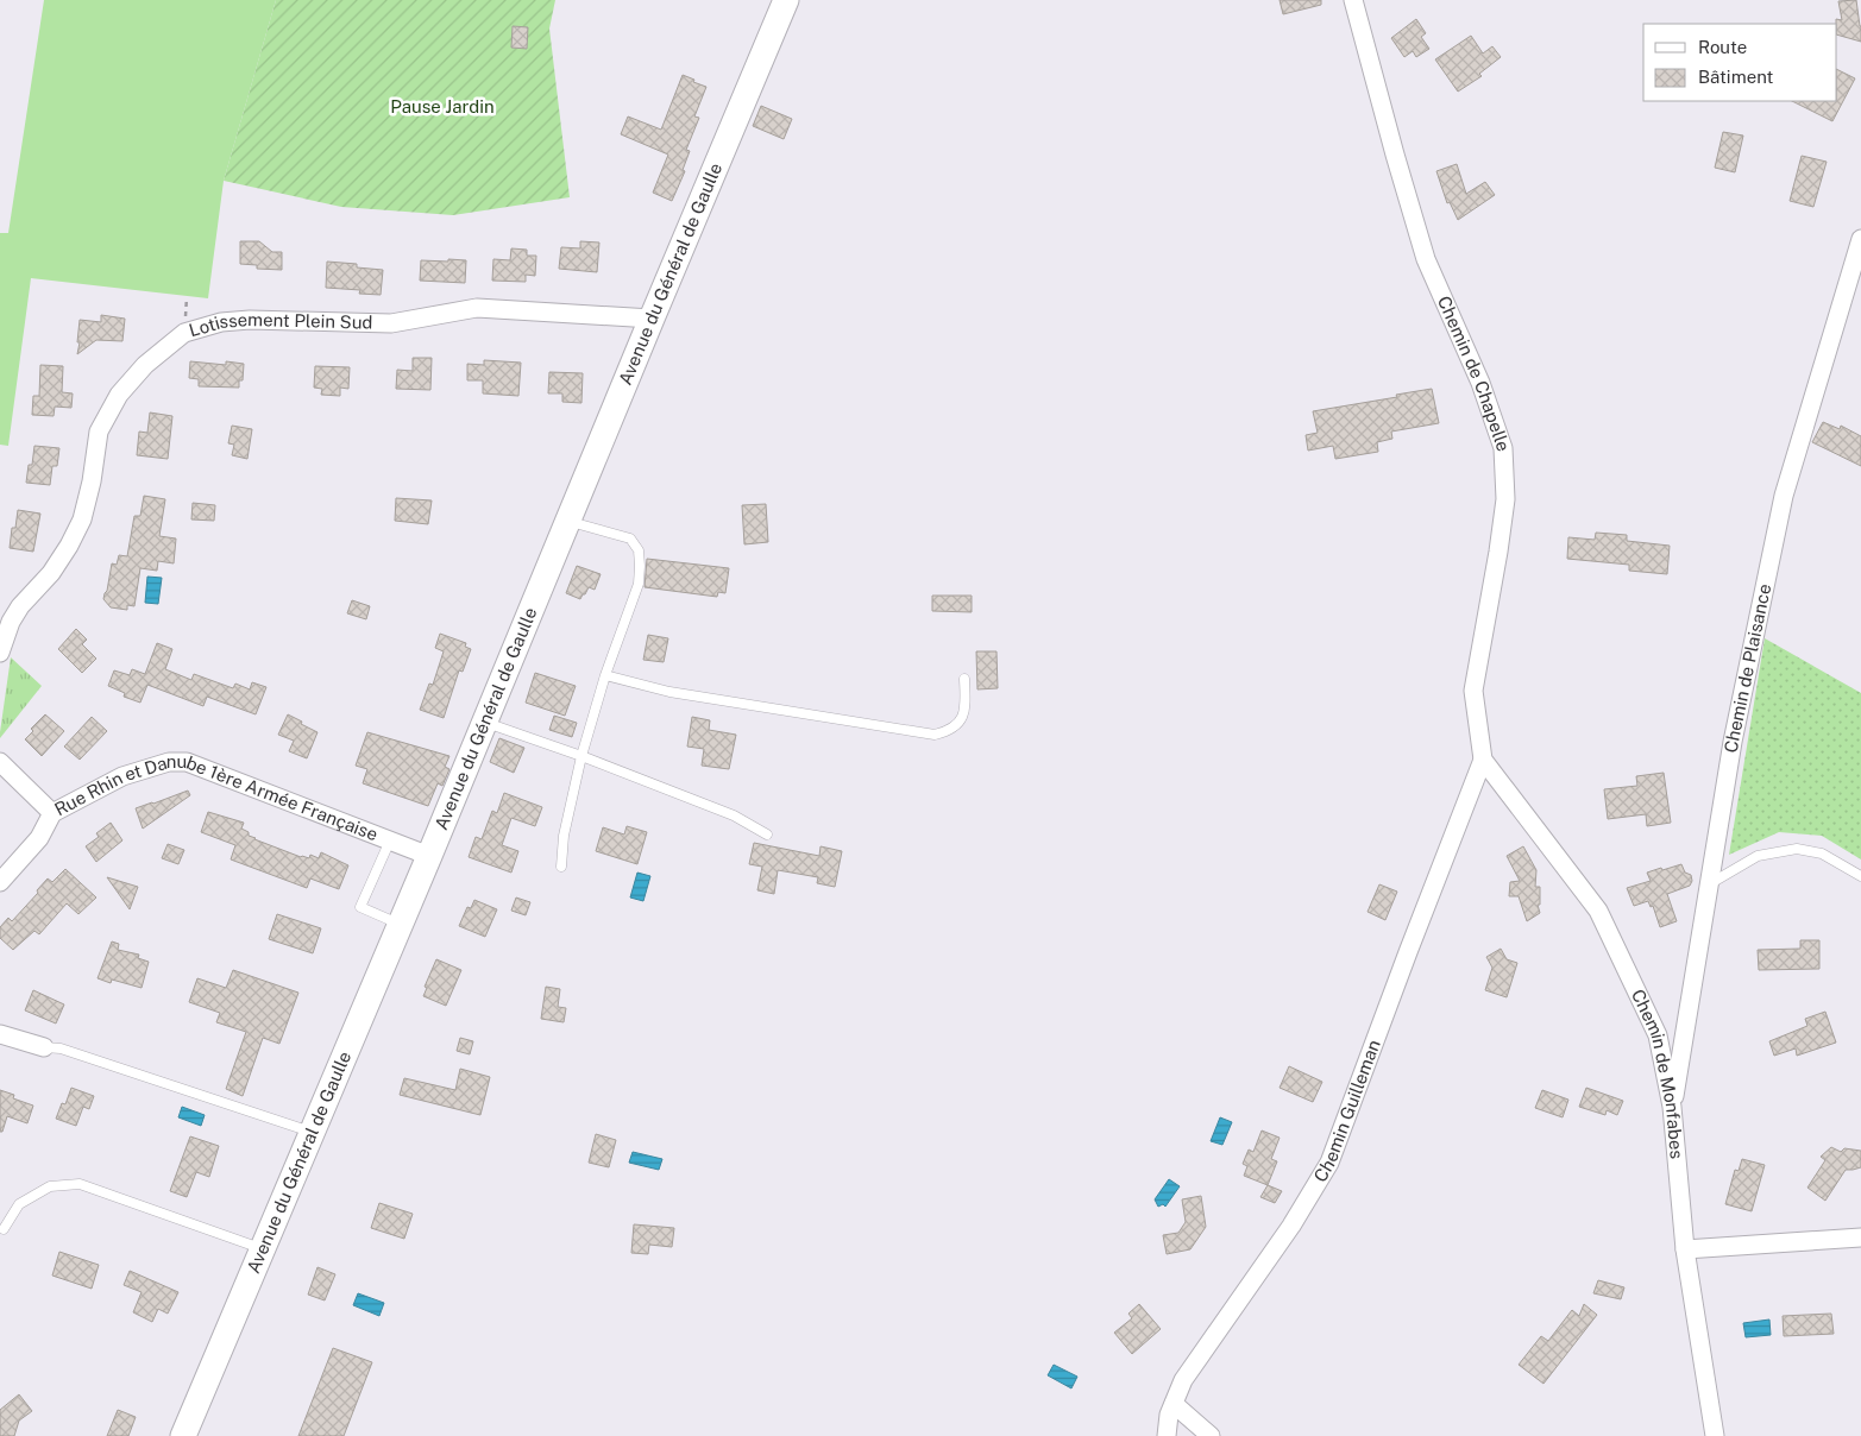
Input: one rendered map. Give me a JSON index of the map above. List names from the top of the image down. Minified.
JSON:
{"streets":{"main road":["Avenue du Général de Gaulle"],"street":["Lotissement Plein Sud","Chemin de Chapelle","Chemin de Plaisance","Rue Rhin et Danube 1ère Armée Française","Chemin de Monfabes","Chemin Guilleman"]},"crossings":[["Avenue du Général de Gaulle","Lotissement Plein Sud"],["Avenue du Général de Gaulle","Rue Rhin et Danube 1ère Armée Française"],["Chemin de Chapelle","Chemin de Monfabes"],["Chemin de Chapelle","Chemin Guilleman"],["Chemin de Plaisance","Chemin de Monfabes"],["Chemin de Monfabes","Chemin Guilleman"]],"parks":["Pause Jardin"],"legend":["Route","Bâtiment"]}
